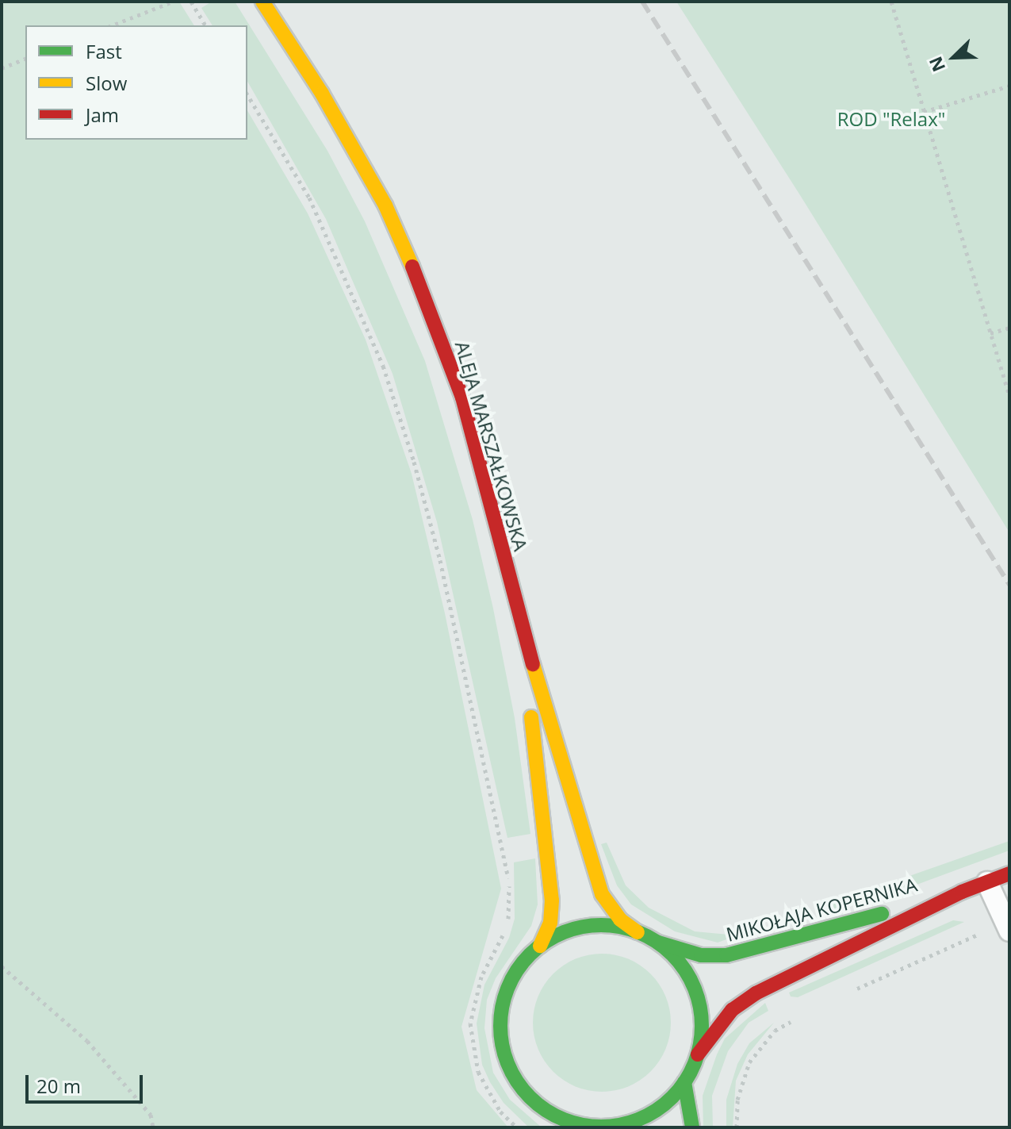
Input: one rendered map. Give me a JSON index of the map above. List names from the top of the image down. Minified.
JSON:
{"streets":{"main road":["ALEJA MARSZAŁKOWSKA","MIKOŁAJA KOPERNIKA"]},"crossings":[["ALEJA MARSZAŁKOWSKA","MIKOŁAJA KOPERNIKA"]],"parks":["ROD \"Relax\""],"legend":["Fast","Slow","Jam"],"scale_bar":"20 m","north":"bottom left"}
